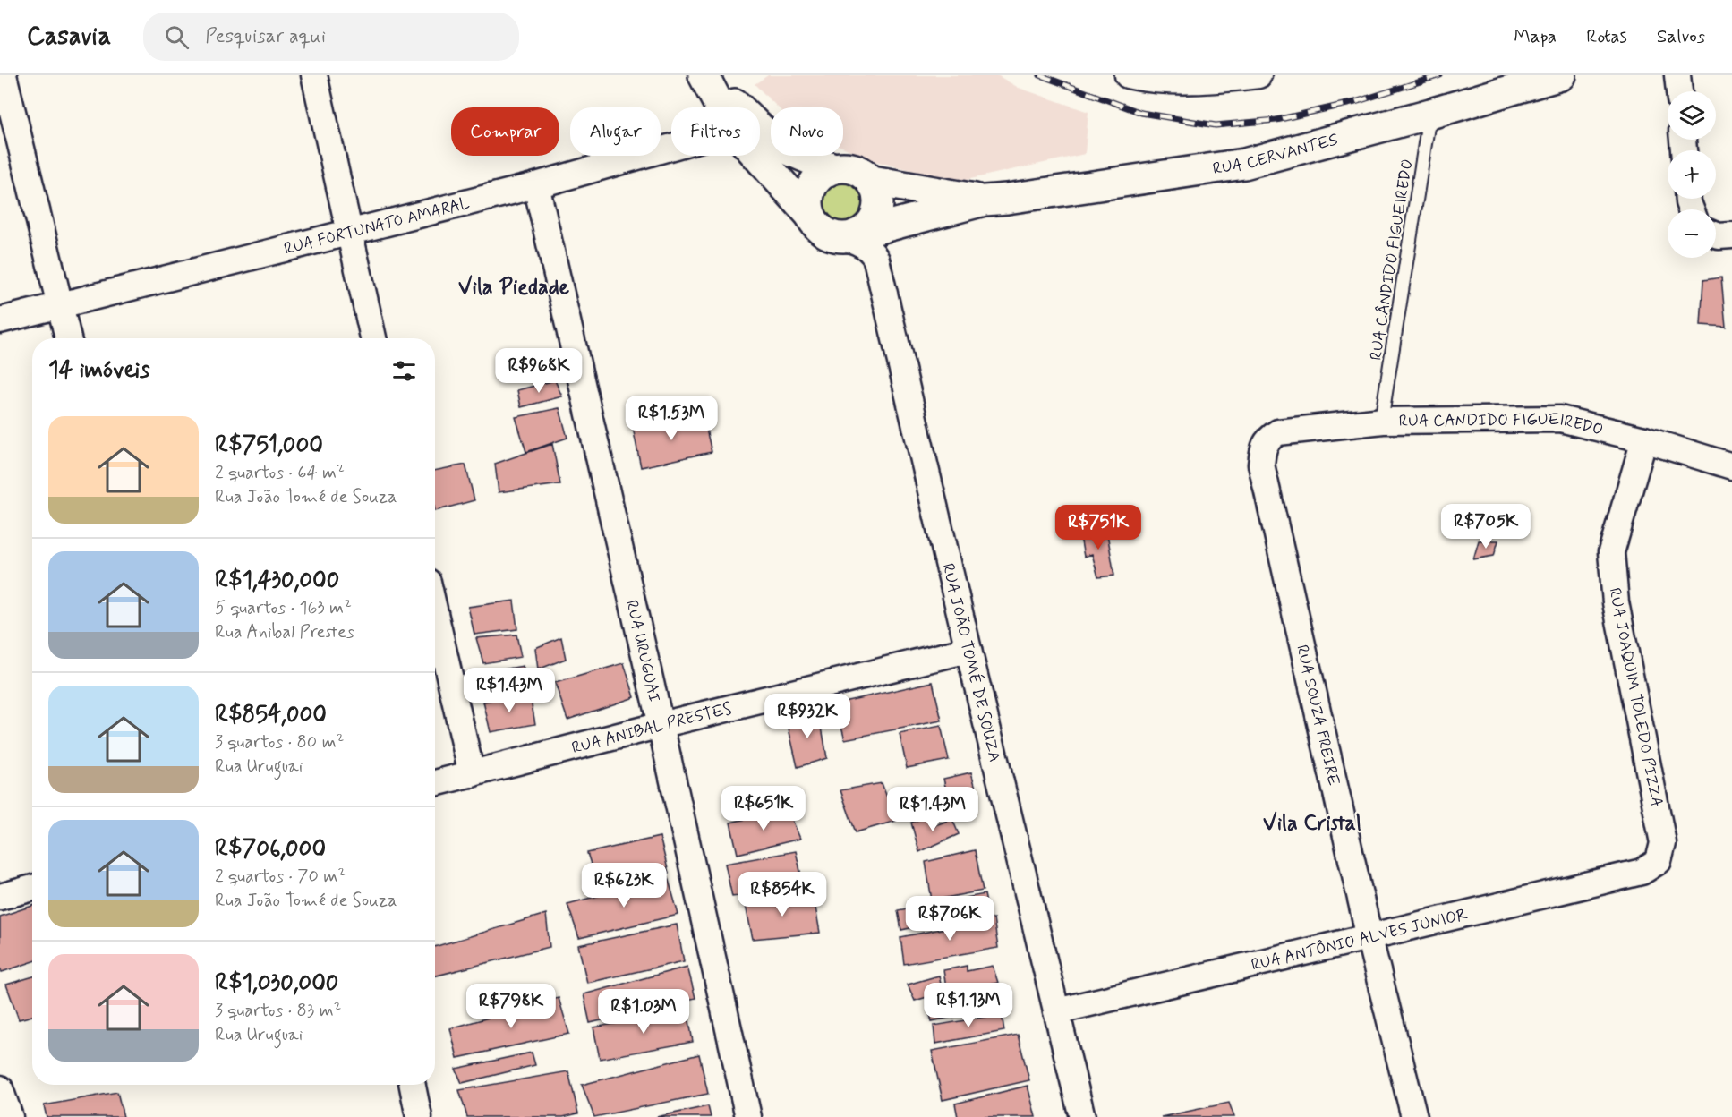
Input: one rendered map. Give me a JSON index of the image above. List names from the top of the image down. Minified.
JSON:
{"streets":{"street":["RUA CERVANTES","RUA FORTUNATO AMARAL","RUA CANDIDO FIGUEIREDO","RUA URUGUAI","RUA JOÃO TOMÉ DE SOUZA","RUA JOAQUIM TOLEDO PIZZA","RUA SOUZA FREIRE","RUA ANIBAL PRESTES","RUA ANTÔNIO ALVES JUNIOR"],"lane":["RUA CÂNDIDO FIGUEIREDO"]},"crossings":[["RUA CERVANTES","RUA CÂNDIDO FIGUEIREDO"],["RUA CERVANTES","RUA JOÃO TOMÉ DE SOUZA"],["RUA FORTUNATO AMARAL","RUA URUGUAI"],["RUA CANDIDO FIGUEIREDO","RUA JOAQUIM TOLEDO PIZZA"],["RUA CANDIDO FIGUEIREDO","RUA SOUZA FREIRE"],["RUA URUGUAI","RUA ANIBAL PRESTES"],["RUA JOÃO TOMÉ DE SOUZA","RUA ANIBAL PRESTES"],["RUA JOÃO TOMÉ DE SOUZA","RUA ANTÔNIO ALVES JUNIOR"],["RUA JOAQUIM TOLEDO PIZZA","RUA ANTÔNIO ALVES JUNIOR"],["RUA SOUZA FREIRE","RUA ANTÔNIO ALVES JUNIOR"]],"districts":["Vila Piedade","Vila Cristal"],"page":{"header":"Casavia","search":"Pesquisar aqui","nav":["Mapa","Rotas","Salvos"],"map_buttons":["+","−"],"chip":["Comprar","Alugar","Filtros","Novo"],"heading":"14 imóveis","price":["R$968K","R$1.53M","R$705K","R$751K","R$1.43M","R$932K","R$651K","R$1.43M","R$623K","R$854K","R$706K","R$1.13M","R$798K","R$1.03M"],"list":[{"name":"R$751,000","note":"2 quartos · 64 m² · Rua João Tomé de Souza"},{"name":"R$1,430,000","note":"5 quartos · 163 m² · Rua Anibal Prestes"},{"name":"R$854,000","note":"3 quartos · 80 m² · Rua Uruguai"},{"name":"R$706,000","note":"2 quartos · 70 m² · Rua João Tomé de Souza"},{"name":"R$1,030,000","note":"3 quartos · 83 m² · Rua Uruguai"}]}}
